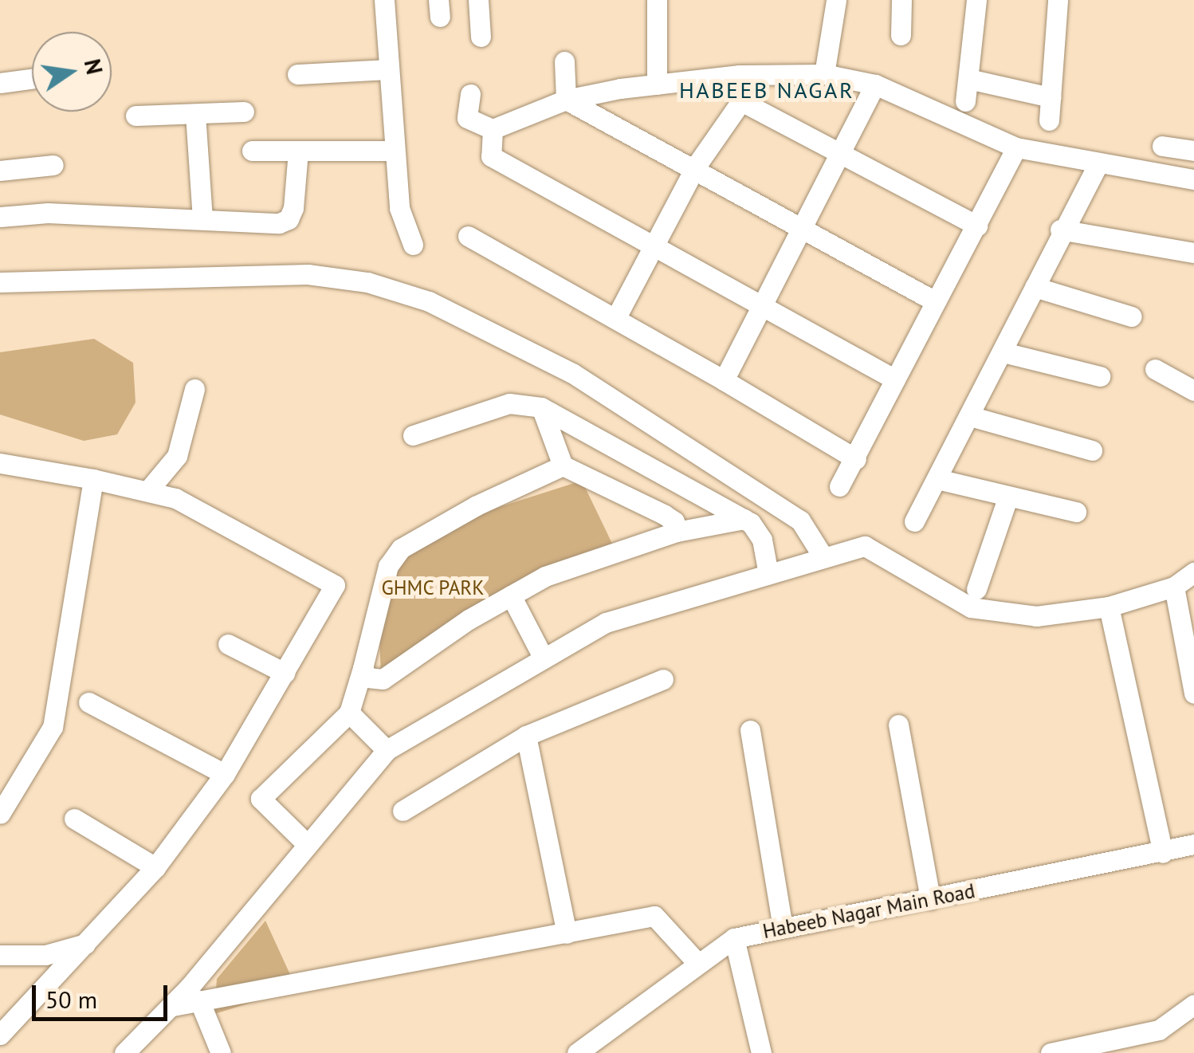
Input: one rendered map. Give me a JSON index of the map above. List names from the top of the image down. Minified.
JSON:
{"streets":{"street":["Habeeb Nagar Main Road"]},"districts":["HABEEB NAGAR"],"parks":["GHMC PARK"],"scale_bar":"50 m","north":"right"}
